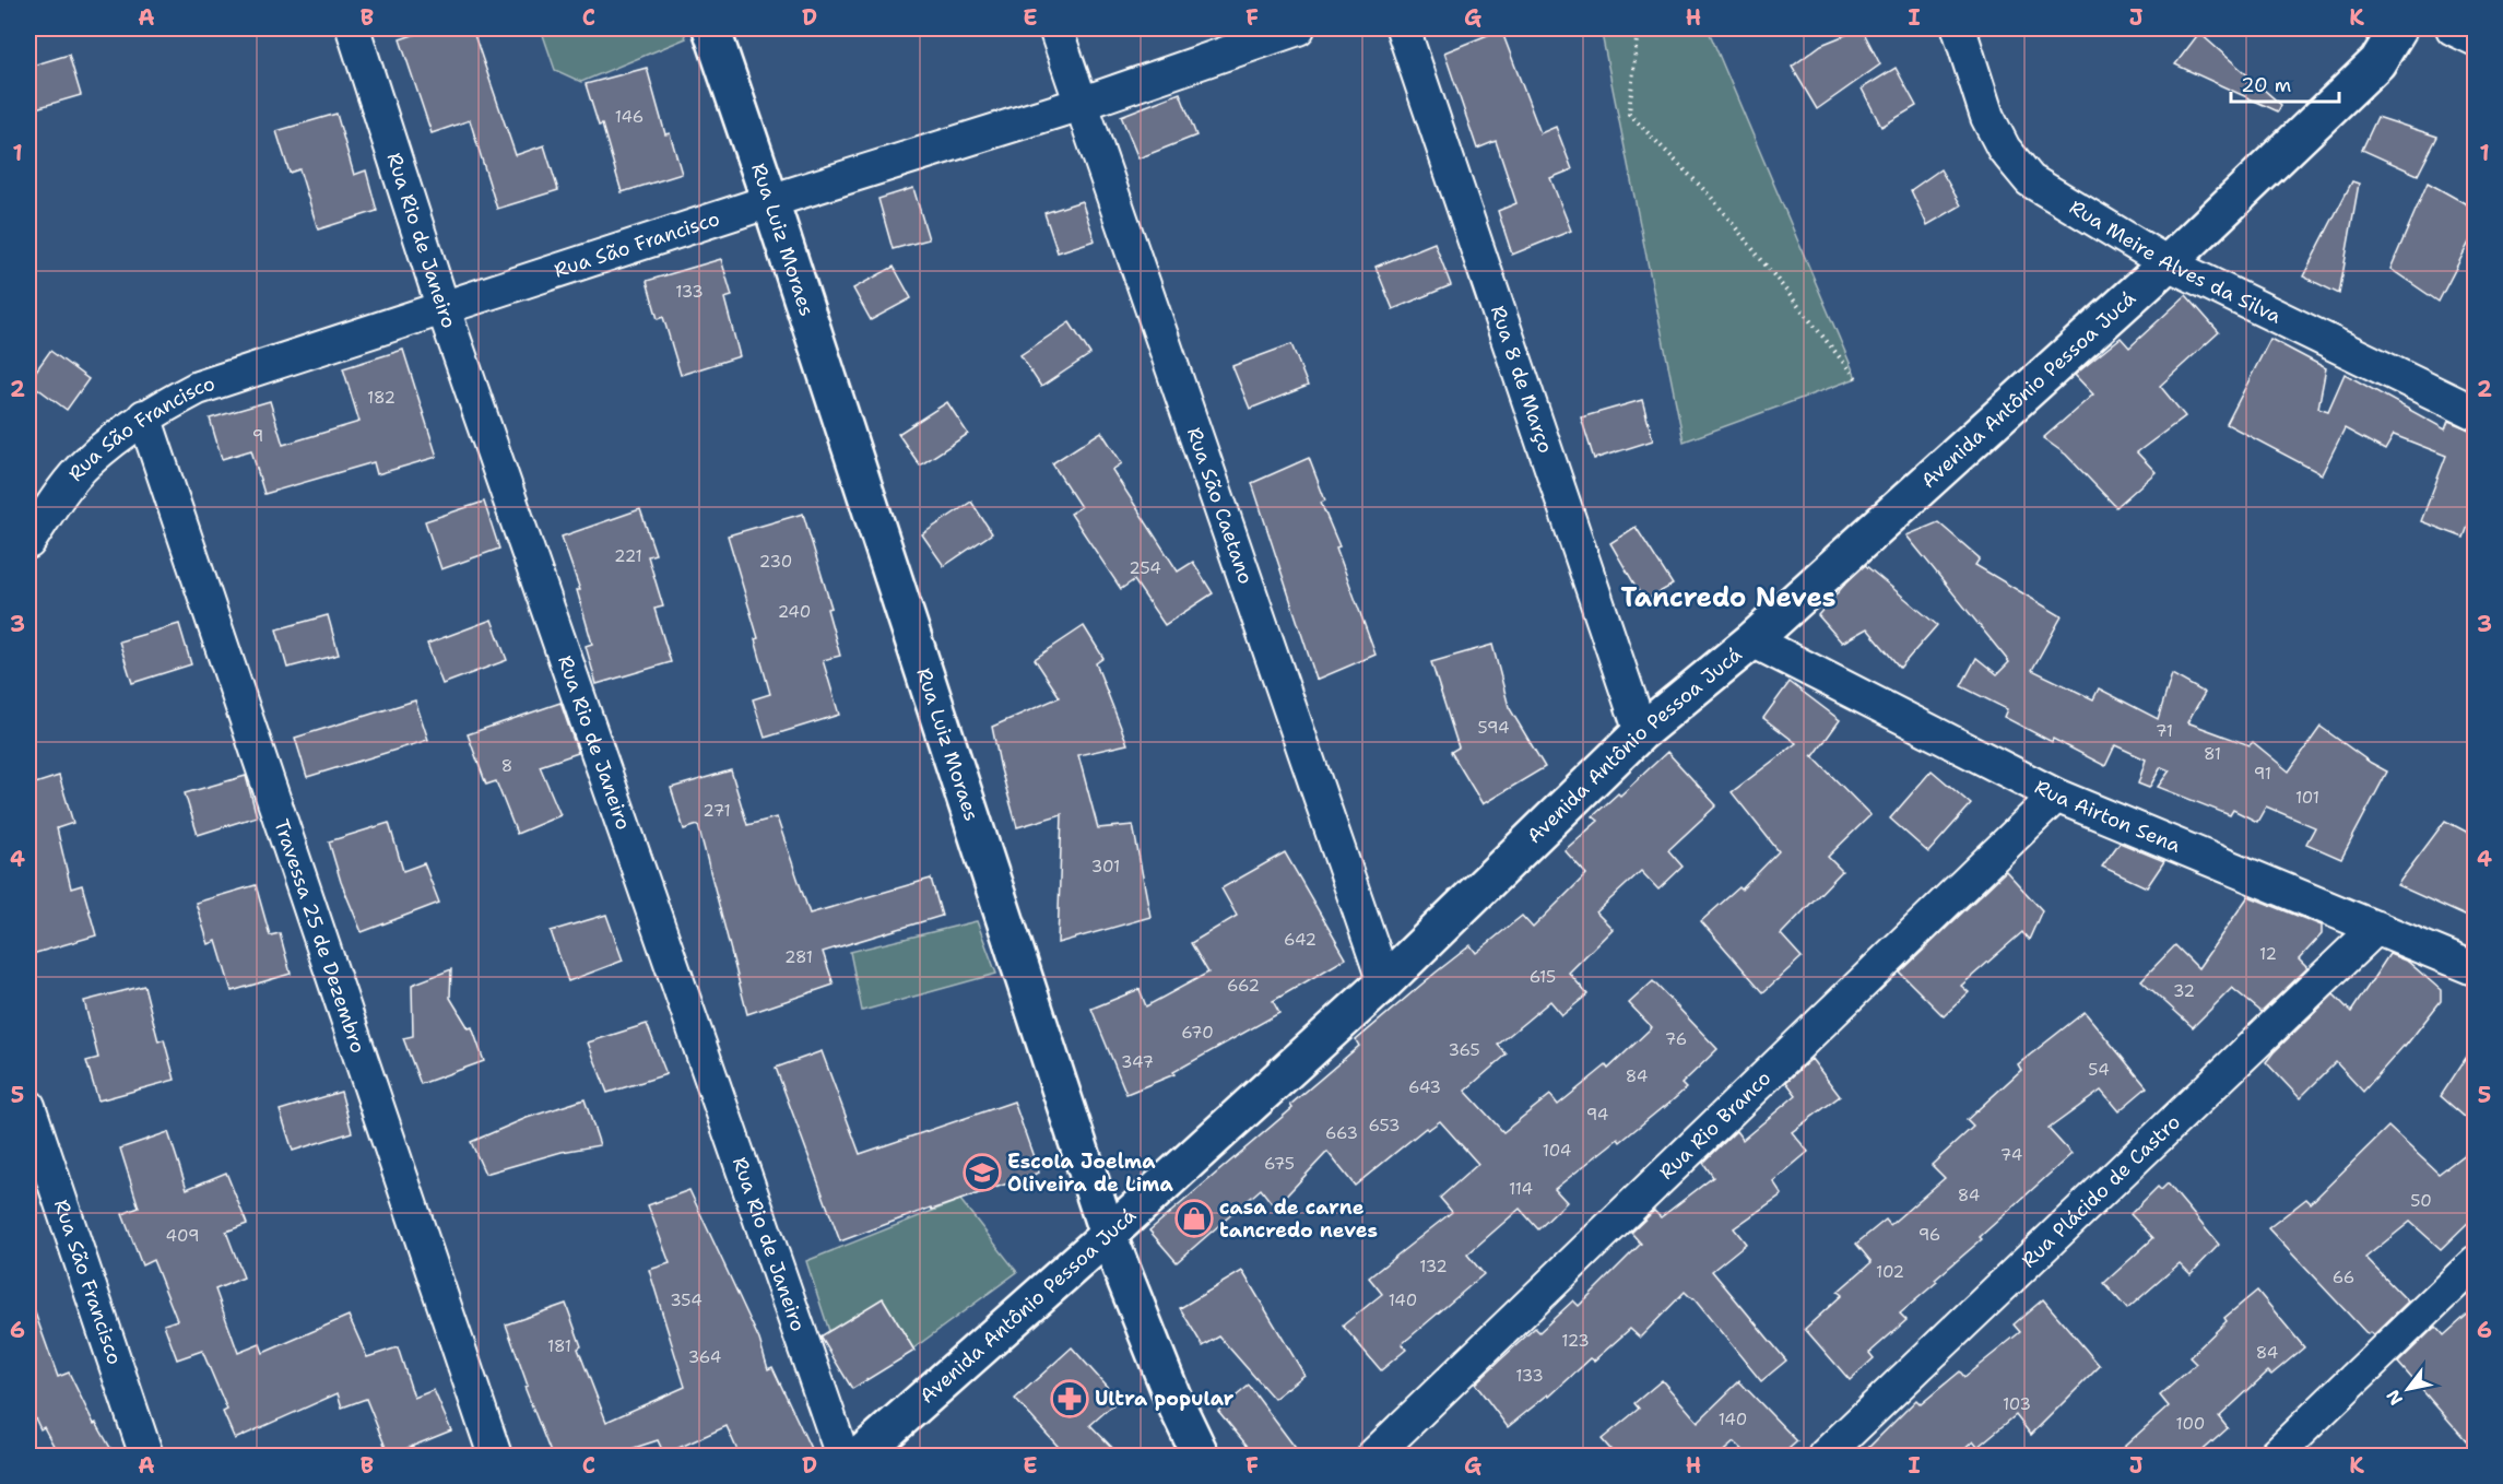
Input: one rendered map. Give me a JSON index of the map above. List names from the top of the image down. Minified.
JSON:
{"streets":{"street":["Rua Rio de Janeiro","Rua Luiz Moraes","Rua São Francisco","Rua Meire Alves da Silva","Rua 8 de Março","Avenida Antônio Pessoa Jucá","Rua São Caetano","Rua Airton Sena","Travessa 25 de Dezembro","Rua Rio Branco","Rua Plácido de Castro"]},"crossings":[["Rua Rio de Janeiro","Rua São Francisco"],["Rua Luiz Moraes","Rua São Francisco"],["Rua Luiz Moraes","Avenida Antônio Pessoa Jucá"],["Rua São Francisco","Rua São Caetano"],["Rua São Francisco","Travessa 25 de Dezembro"],["Rua Meire Alves da Silva","Avenida Antônio Pessoa Jucá"],["Rua 8 de Março","Avenida Antônio Pessoa Jucá"],["Avenida Antônio Pessoa Jucá","Rua São Caetano"],["Avenida Antônio Pessoa Jucá","Rua Airton Sena"],["Rua Airton Sena","Rua Rio Branco"],["Rua Airton Sena","Rua Plácido de Castro"]],"districts":["Tancredo Neves"],"places":{"school or university":["Escola Joelma Oliveira de Lima"],"shop":["casa de carne tancredo neves"],"pharmacy":["Ultra popular"]},"house_numbers":["146","133","182","9","221","230","254","240","594","71","81","8","91","101","271","301","642","12","281","615","662","32","670","76","365","347","54","84","643","94","653","663","104","74","675","114","84","50","96","409","132","102","66","354","140","123","181","84","364","133","103","140","100"],"scale_bar":"20 m","north":"bottom left","grid":{"columns":["A","B","C","D","E","F","G","H","I","J","K"],"rows":["1","2","3","4","5","6"]}}
